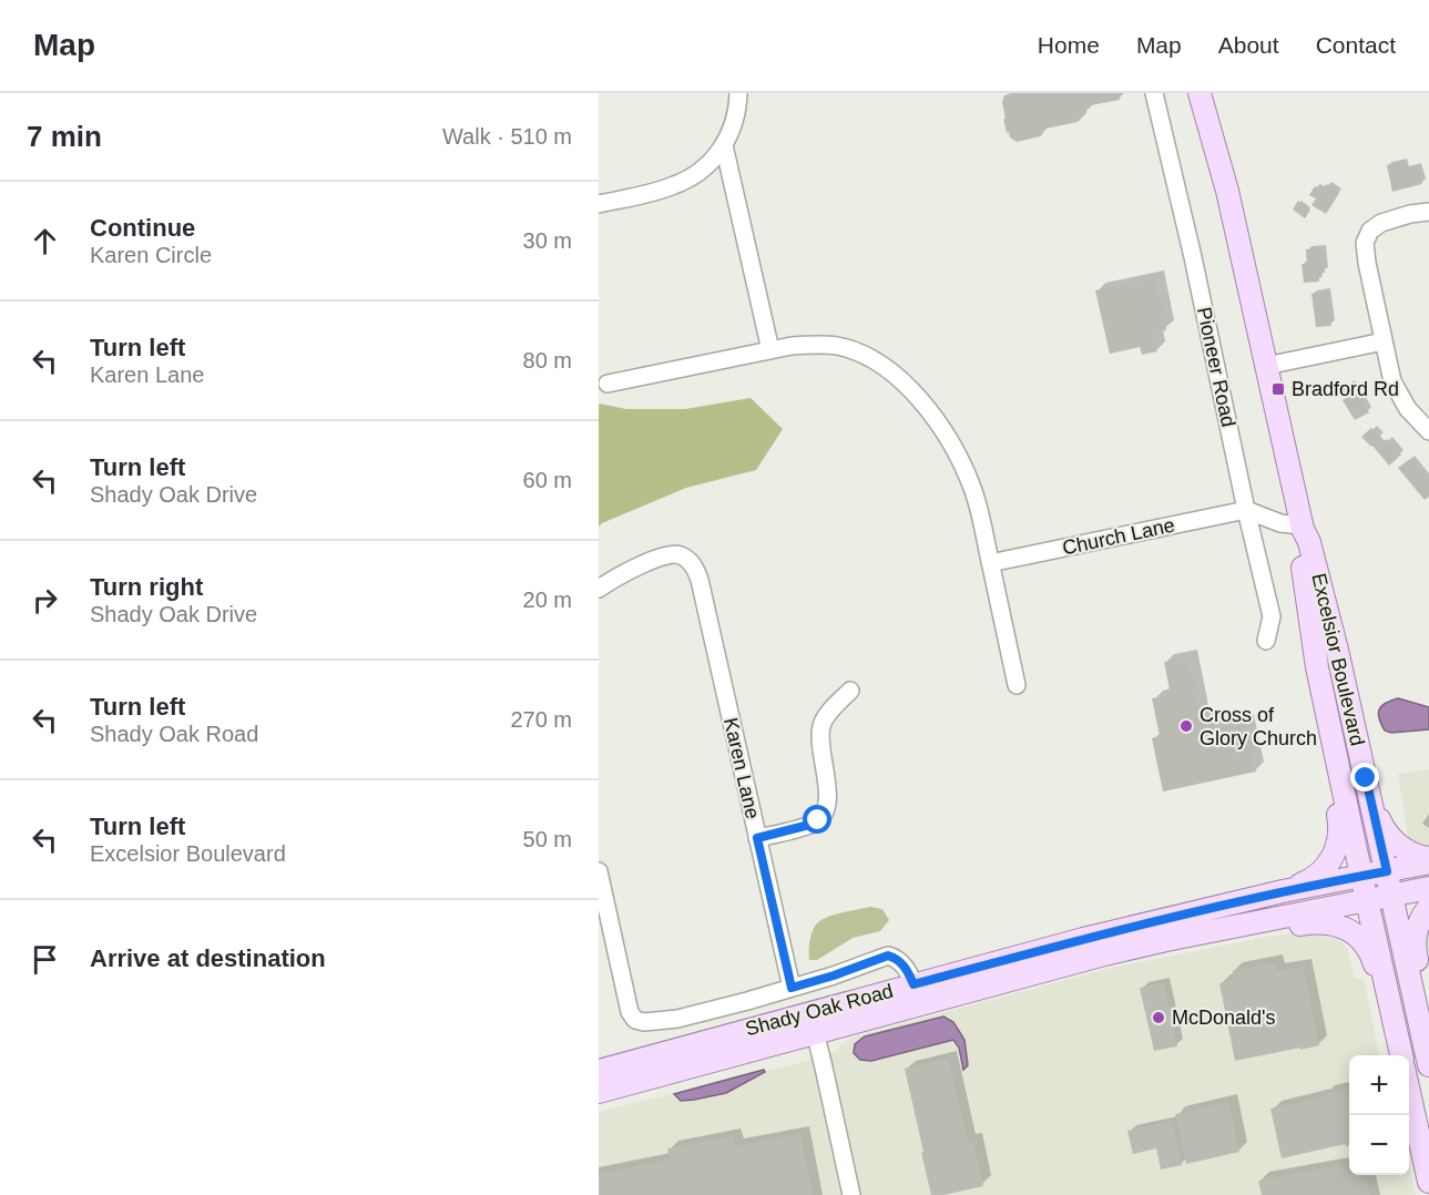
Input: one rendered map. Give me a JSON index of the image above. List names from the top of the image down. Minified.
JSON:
{"streets":{"main road":["Excelsior Boulevard","Shady Oak Road"],"street":["Pioneer Road","Church Lane","Karen Lane"]},"crossings":[["Pioneer Road","Church Lane"],["Excelsior Boulevard","Shady Oak Road"]],"places":{"transit":["Bradford Rd"],"other":["Cross of Glory Church","McDonald's"]},"page":{"header":"Map","nav":["Home","Map","About","Contact"],"heading":["7 min","Walk · 510 m"],"list":[["Continue","Karen Circle","30 m"],["Turn left","Karen Lane","80 m"],["Turn left","Shady Oak Drive","60 m"],["Turn right","Shady Oak Drive","20 m"],["Turn left","Shady Oak Road","270 m"],["Turn left","Excelsior Boulevard","50 m"],"Arrive at destination"],"map_buttons":["+","−"]}}
